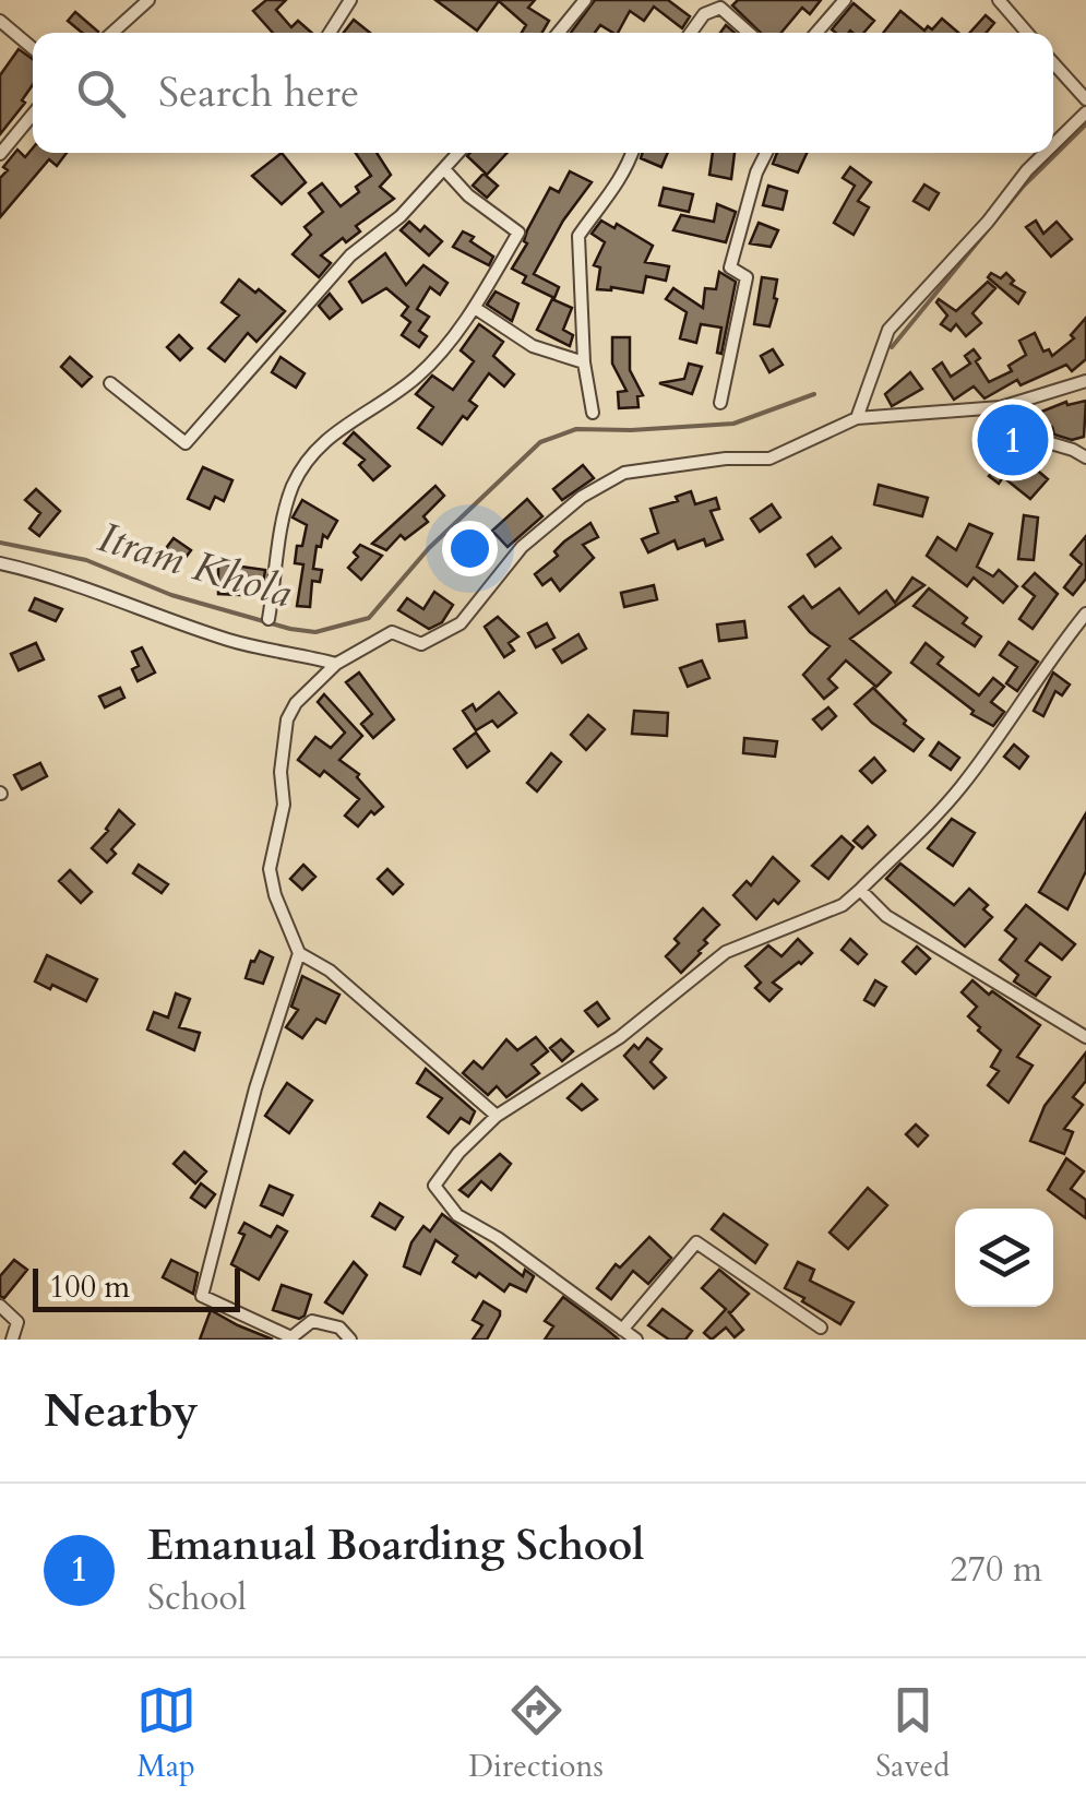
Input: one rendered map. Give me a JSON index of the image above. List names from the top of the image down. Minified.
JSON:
{"water":["Itram Khola"],"scale_bar":"100 m","page":{"search":"Search here","pins":"1","scale":"100 m","heading":"Nearby","list":[{"mark":"1","name":"Emanual Boarding School","note":"School","value":"270 m"}],"nav":["Map","Directions","Saved"]}}
